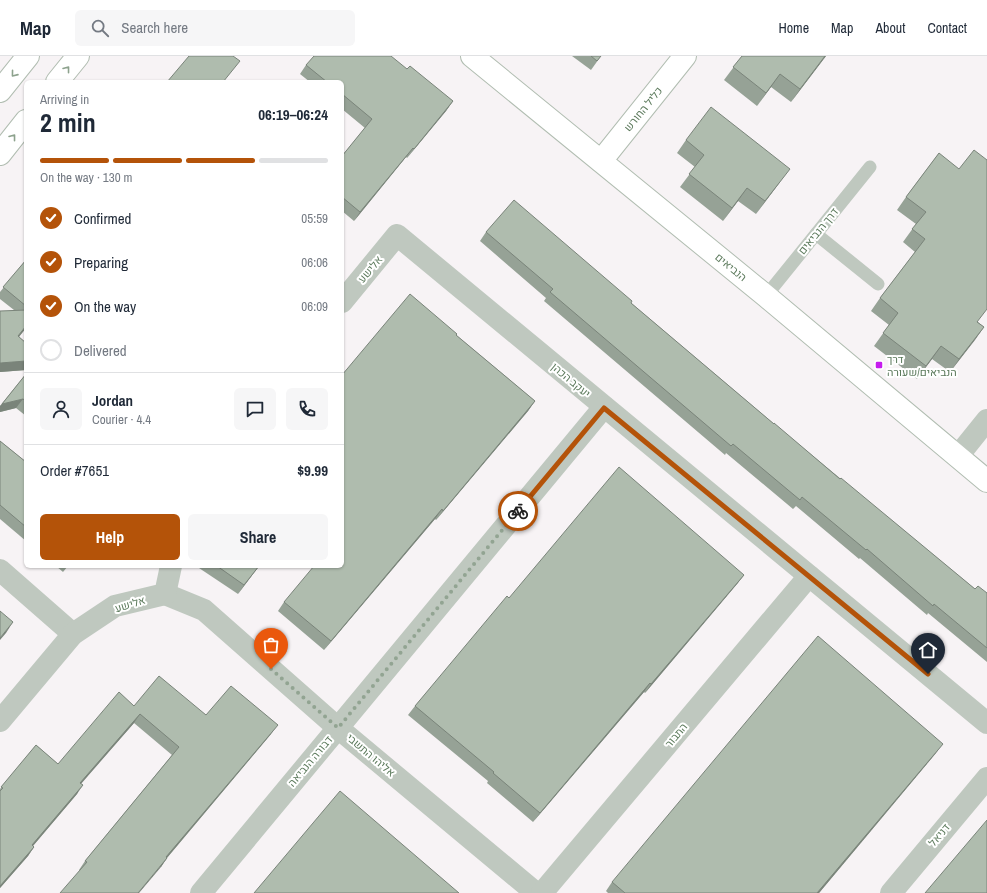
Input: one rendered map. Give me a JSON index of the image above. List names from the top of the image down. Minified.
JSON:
{"streets":{"street":["כליל החורש","הנביאים","אלישע","יעקב הכהן","התבור","אליהו התשבי","דבורה הנביאה","דניאל"],"lane":["דרך הנביאים"]},"crossings":[["כליל החורש","הנביאים"],["דרך הנביאים","הנביאים"],["אלישע","יעקב הכהן"],["אלישע","אליהו התשבי"],["יעקב הכהן","התבור"],["יעקב הכהן","דבורה הנביאה"],["אליהו התשבי","דבורה הנביאה"]],"places":{"transit":["דרך הנביאים/שעורה"]},"page":{"header":"Map","search":"Search here","nav":["Home","Map","About","Contact"],"heading":["2 min","Arriving in","06:19–06:24"],"panel":["Jordan","Courier · 4.4","Order #7651","$9.99"],"bar":"On the way · 130 m","list":[["Confirmed","05:59"],["Preparing","06:06"],["On the way","06:09"],"Delivered"],"buttons":["Help","Share"]}}
